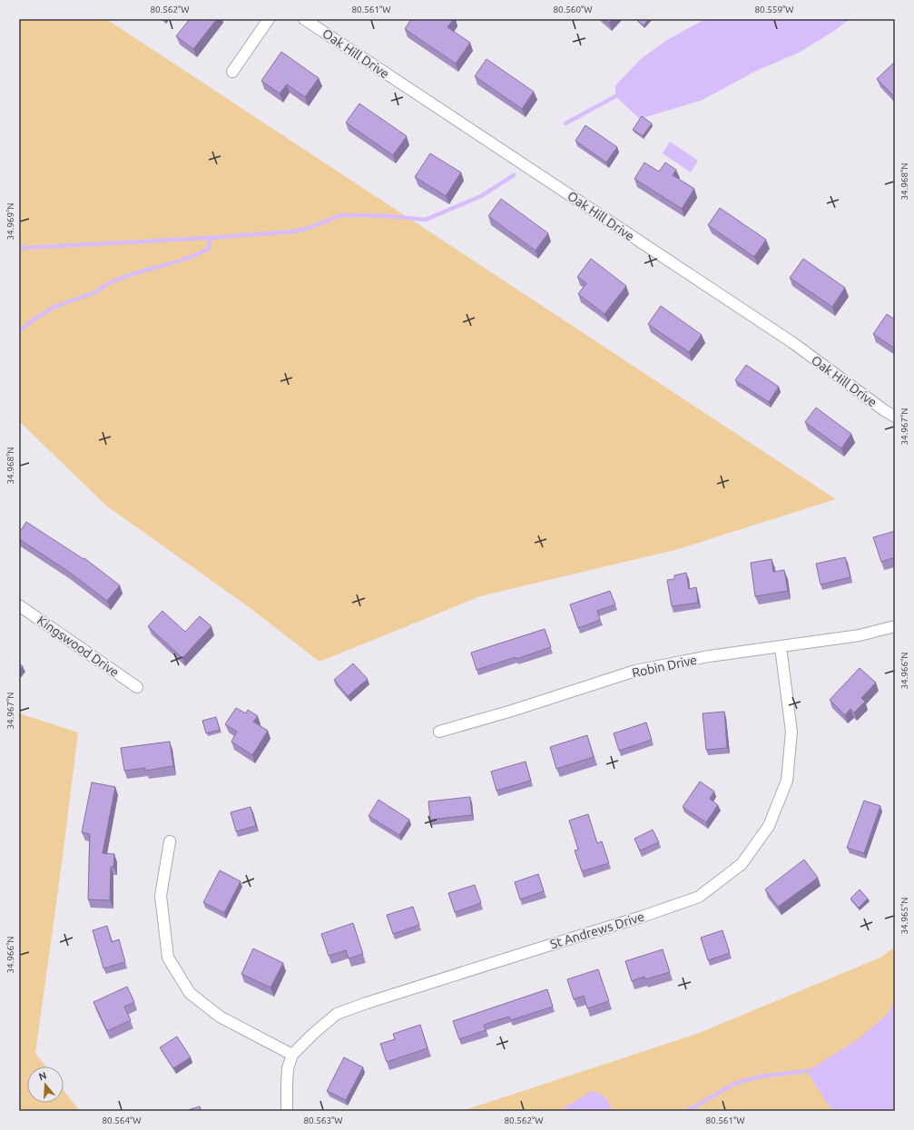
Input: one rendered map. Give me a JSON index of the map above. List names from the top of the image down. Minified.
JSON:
{"streets":{"street":["Oak Hill Drive","Kingswood Drive","Robin Drive","St Andrews Drive"]},"crossings":[["Robin Drive","St Andrews Drive"]],"north":"top","coordinates":["80.562°W","80.561°W","80.560°W","80.559°W","34.968°N","34.969°N","34.967°N","34.966°N","34.965°N","80.564°W","80.563°W"]}
